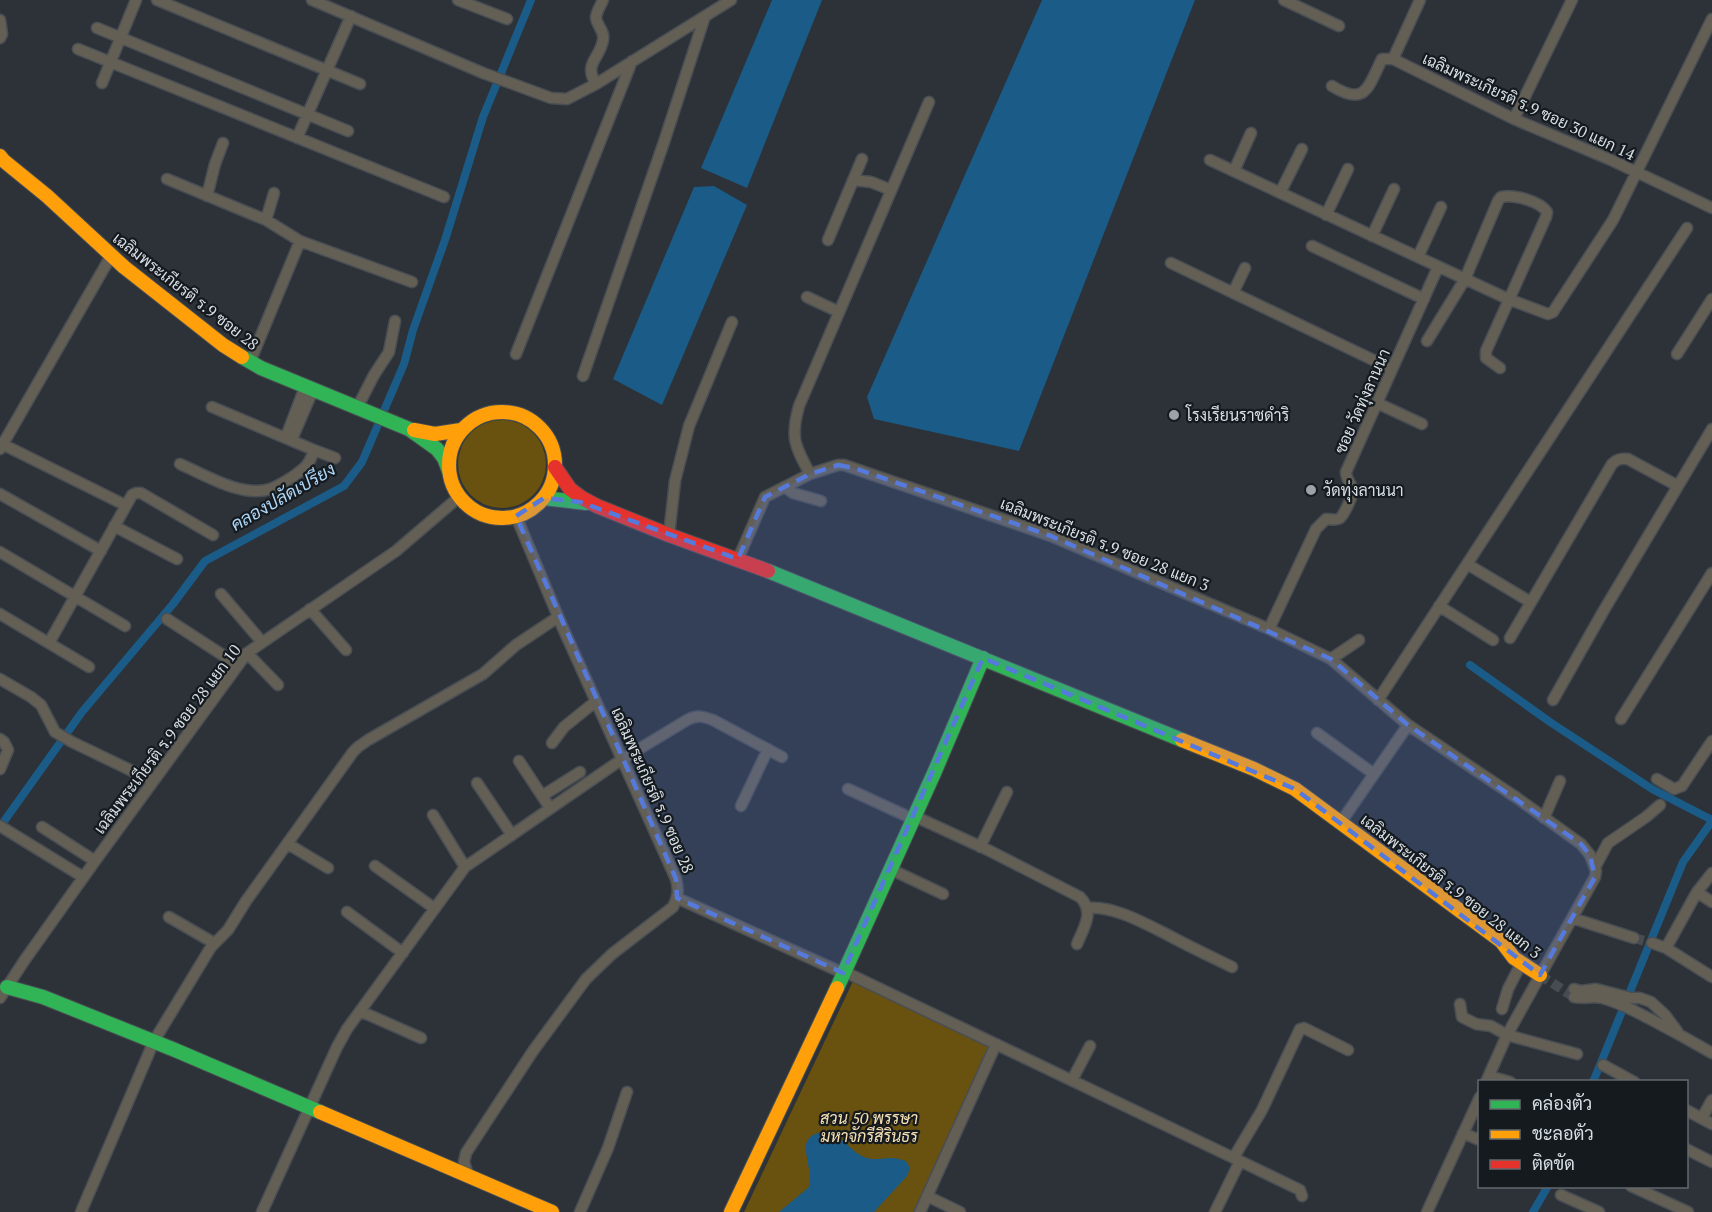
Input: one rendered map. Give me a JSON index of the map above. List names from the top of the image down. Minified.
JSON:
{"streets":{"main road":["เฉลิมพระเกียรติ ร.9 ซอย 28","เฉลิมพระเกียรติ ร.9 ซอย 28 แยก 3"],"street":["เฉลิมพระเกียรติ ร.9 ซอย 30 แยก 14","ซอย วัดทุ่งลานนา","เฉลิมพระเกียรติ ร.9 ซอย 28 แยก 10"]},"crossings":[["เฉลิมพระเกียรติ ร.9 ซอย 28","เฉลิมพระเกียรติ ร.9 ซอย 28 แยก 3"],["เฉลิมพระเกียรติ ร.9 ซอย 28","เฉลิมพระเกียรติ ร.9 ซอย 28 แยก 10"],["ซอย วัดทุ่งลานนา","เฉลิมพระเกียรติ ร.9 ซอย 28 แยก 3"],["เฉลิมพระเกียรติ ร.9 ซอย 28 แยก 3","เฉลิมพระเกียรติ ร.9 ซอย 28 แยก 10"]],"water":["คลองปลัดเปรียง"],"parks":["สวน 50 พรรษา มหาจักรีสิรินธร"],"places":["โรงเรียนราชดำริ","วัดทุ่งลานนา"],"legend":["คล่องตัว","ชะลอตัว","ติดขัด"]}
